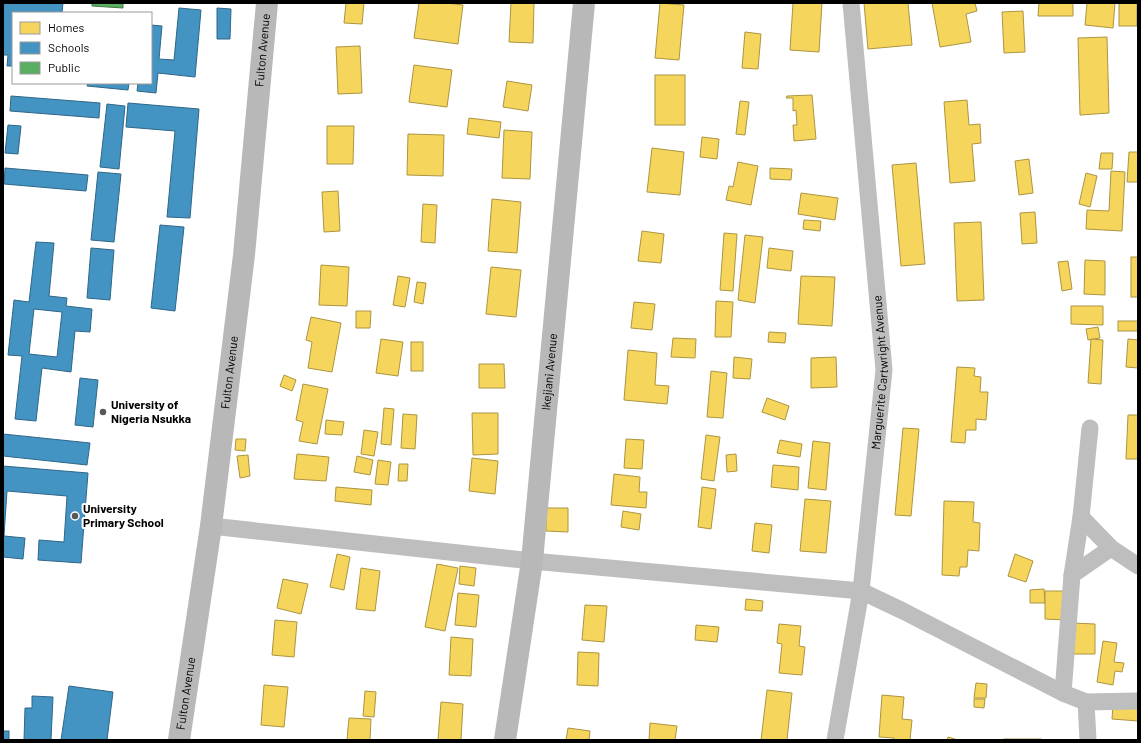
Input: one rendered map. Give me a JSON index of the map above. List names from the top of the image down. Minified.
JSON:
{"streets":{"street":["Fulton Avenue","Ikejiani Avenue","Marguerite Cartwright Avenue"]},"places":["University of Nigeria Nsukka","University Primary School"],"legend":["Homes","Schools","Public"]}
